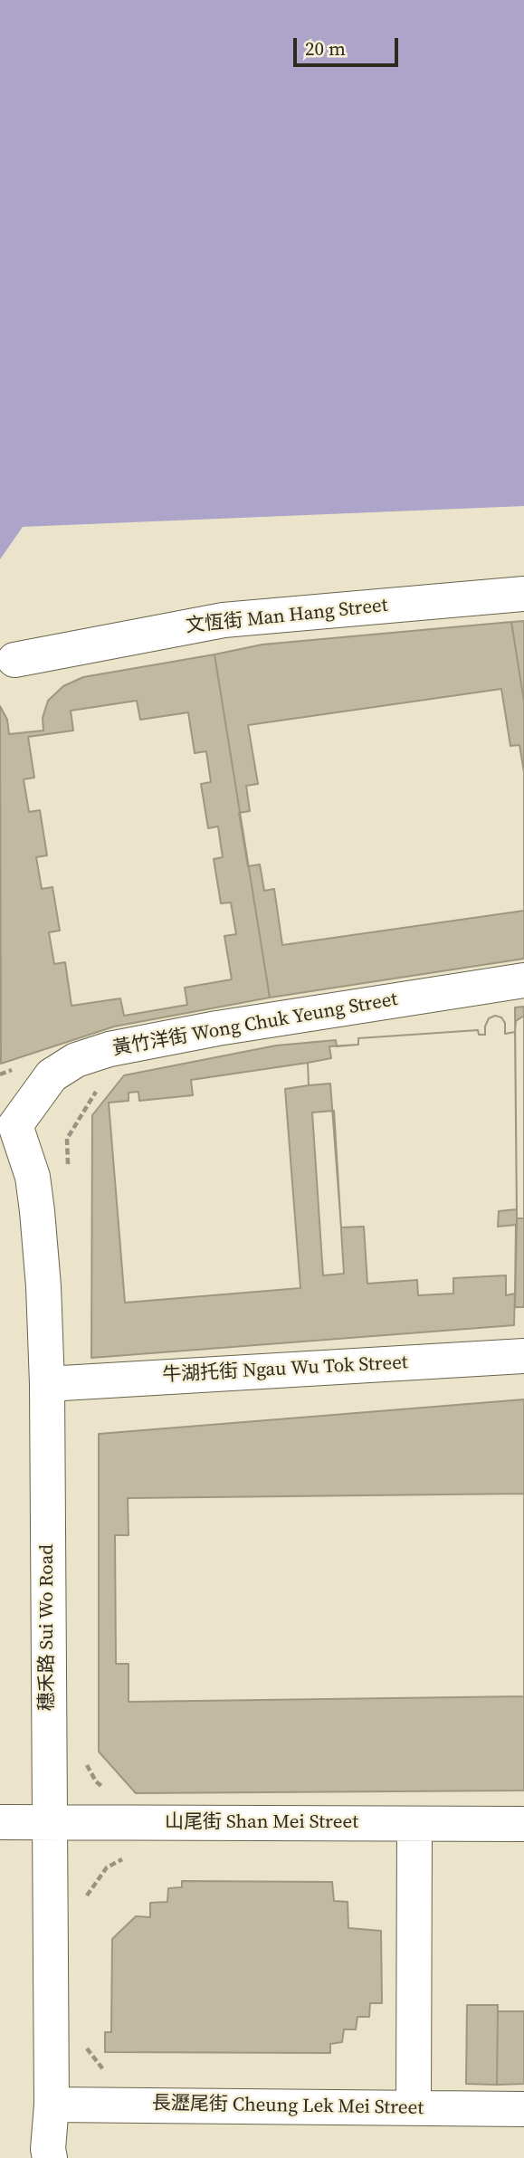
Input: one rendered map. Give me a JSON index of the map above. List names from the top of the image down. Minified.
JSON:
{"streets":{"street":["文恆街 Man Hang Street","黃竹洋街 Wong Chuk Yeung Street","牛湖托街 Ngau Wu Tok Street","穗禾路 Sui Wo Road","山尾街 Shan Mei Street","長瀝尾街 Cheung Lek Mei Street"]},"crossings":[["黃竹洋街 Wong Chuk Yeung Street","穗禾路 Sui Wo Road"],["牛湖托街 Ngau Wu Tok Street","穗禾路 Sui Wo Road"],["穗禾路 Sui Wo Road","山尾街 Shan Mei Street"],["穗禾路 Sui Wo Road","長瀝尾街 Cheung Lek Mei Street"]],"scale_bar":"20 m"}
